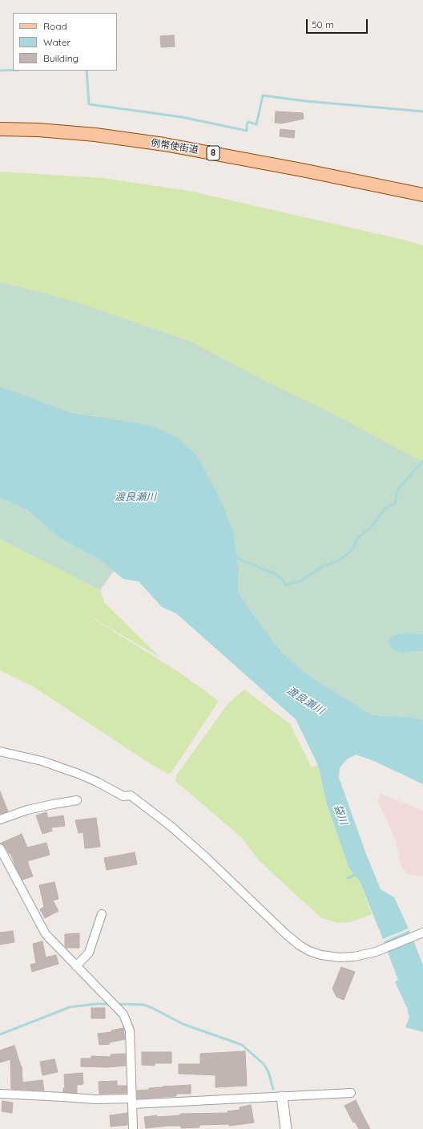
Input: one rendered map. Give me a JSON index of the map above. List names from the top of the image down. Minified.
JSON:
{"streets":{"main road":["例幣使街道","8"]},"water":["渡良瀬川","袋川"],"legend":["Road","Water","Building"],"scale_bar":"50 m"}
